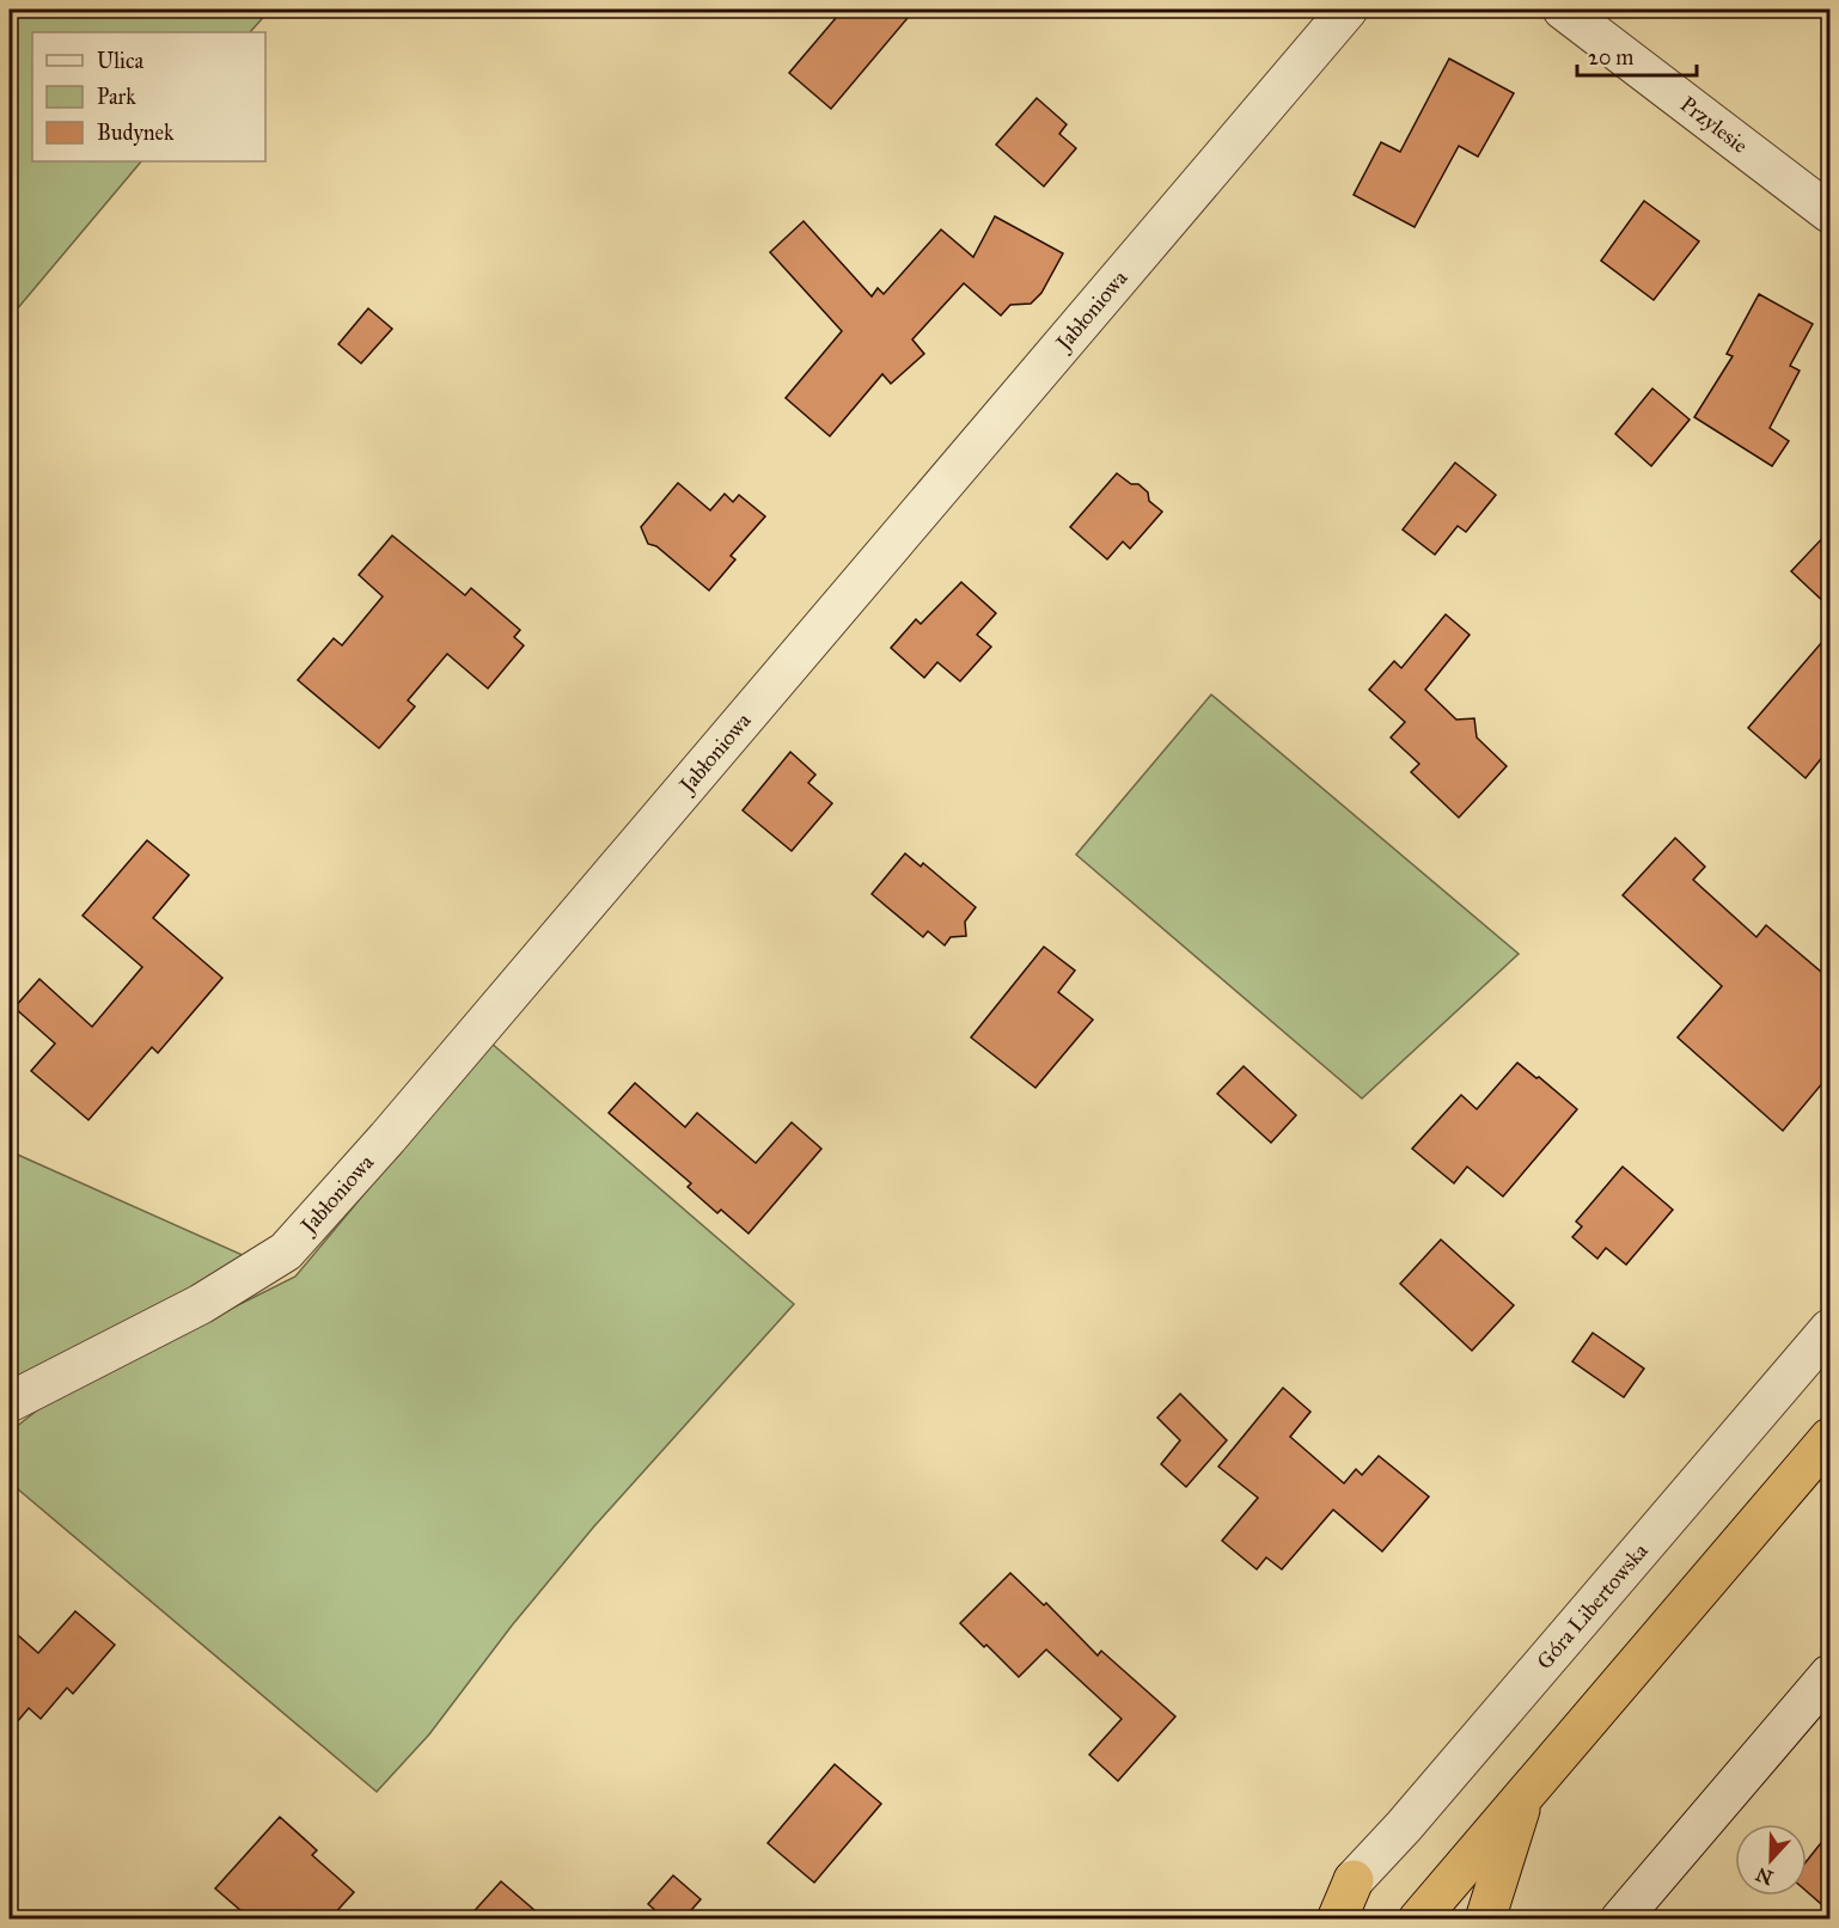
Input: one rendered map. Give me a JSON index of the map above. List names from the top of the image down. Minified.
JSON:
{"streets":{"street":["Przylesie","Jabłoniowa","Góra Libertowska"]},"legend":["Ulica","Park","Budynek"],"scale_bar":"20 m","north":"bottom"}
